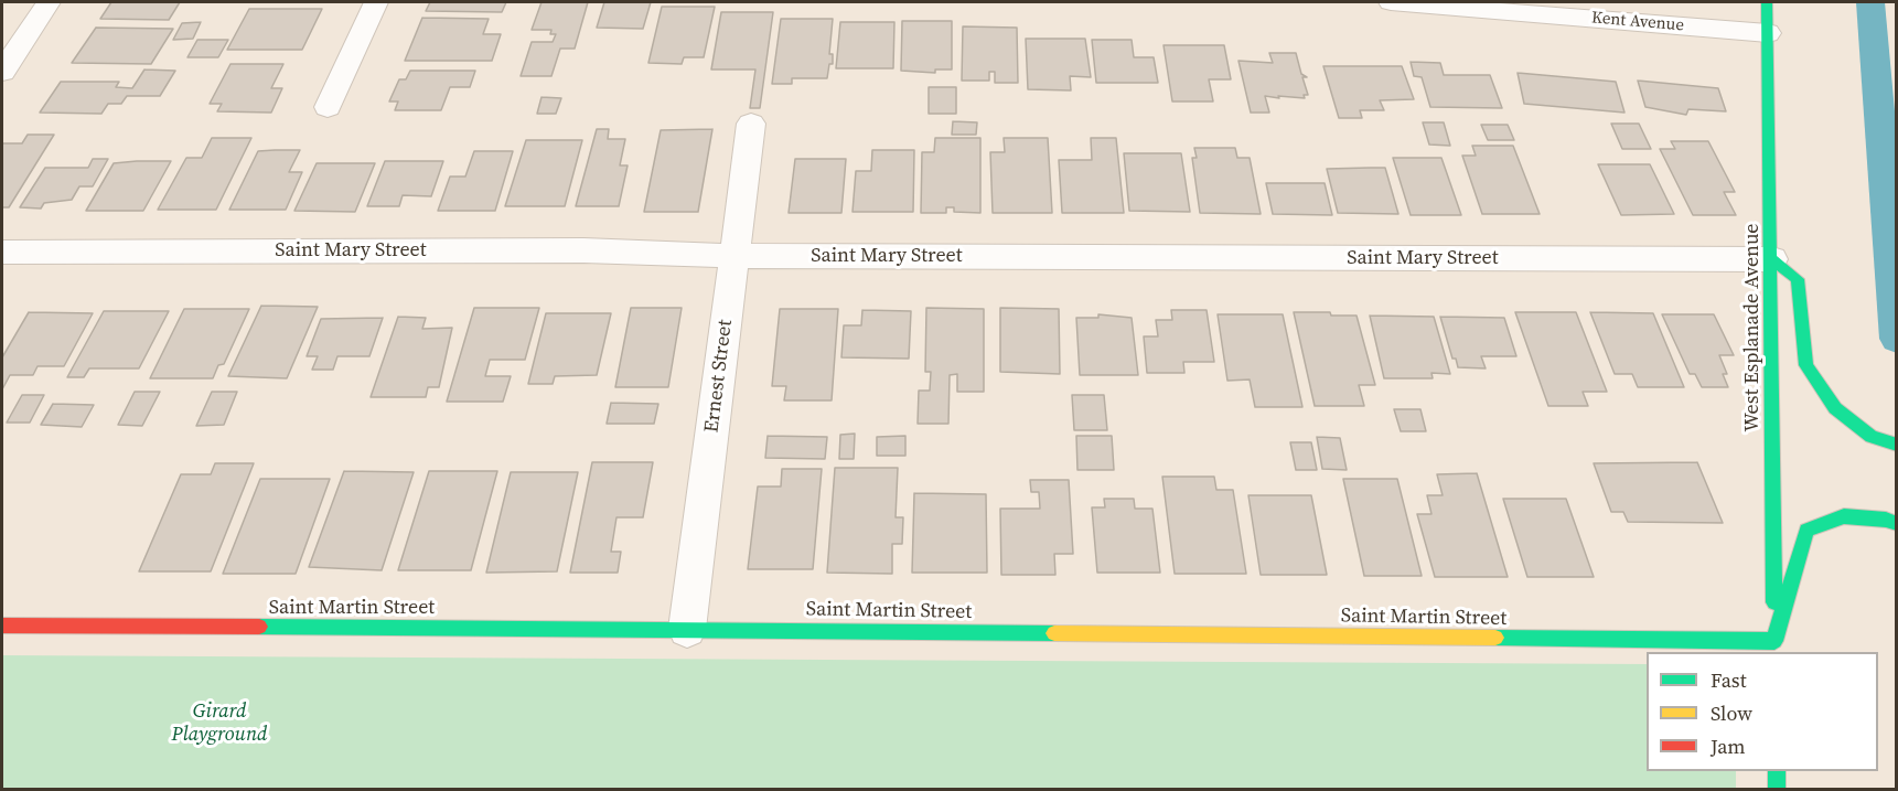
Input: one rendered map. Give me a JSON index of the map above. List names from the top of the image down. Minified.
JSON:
{"streets":{"street":["Kent Avenue","Saint Mary Street","West Esplanade Avenue","Ernest Street","Saint Martin Street"]},"crossings":[["Kent Avenue","West Esplanade Avenue"],["Saint Mary Street","West Esplanade Avenue"],["Saint Mary Street","Ernest Street"],["West Esplanade Avenue","Saint Martin Street"],["Ernest Street","Saint Martin Street"]],"parks":["Girard Playground"],"legend":["Fast","Slow","Jam"]}
